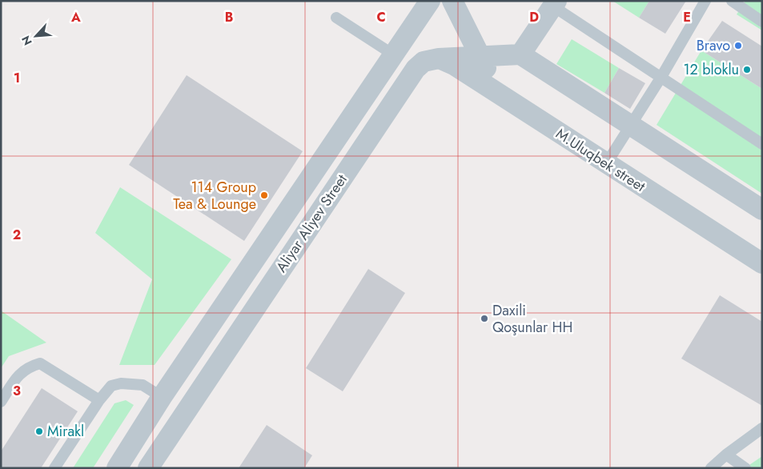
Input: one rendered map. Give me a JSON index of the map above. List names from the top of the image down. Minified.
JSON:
{"streets":{"street":["M.Uluqbek street","Aliyar Aliyev Street"]},"crossings":[["M.Uluqbek street","Aliyar Aliyev Street"]],"places":["Bravo","12 bloklu","114 Group Tea & Lounge","Daxili Qoşunlar HH","Mirakl"],"north":"bottom left","grid":{"columns":["A","B","C","D","E"],"rows":["1","2","3"]}}
